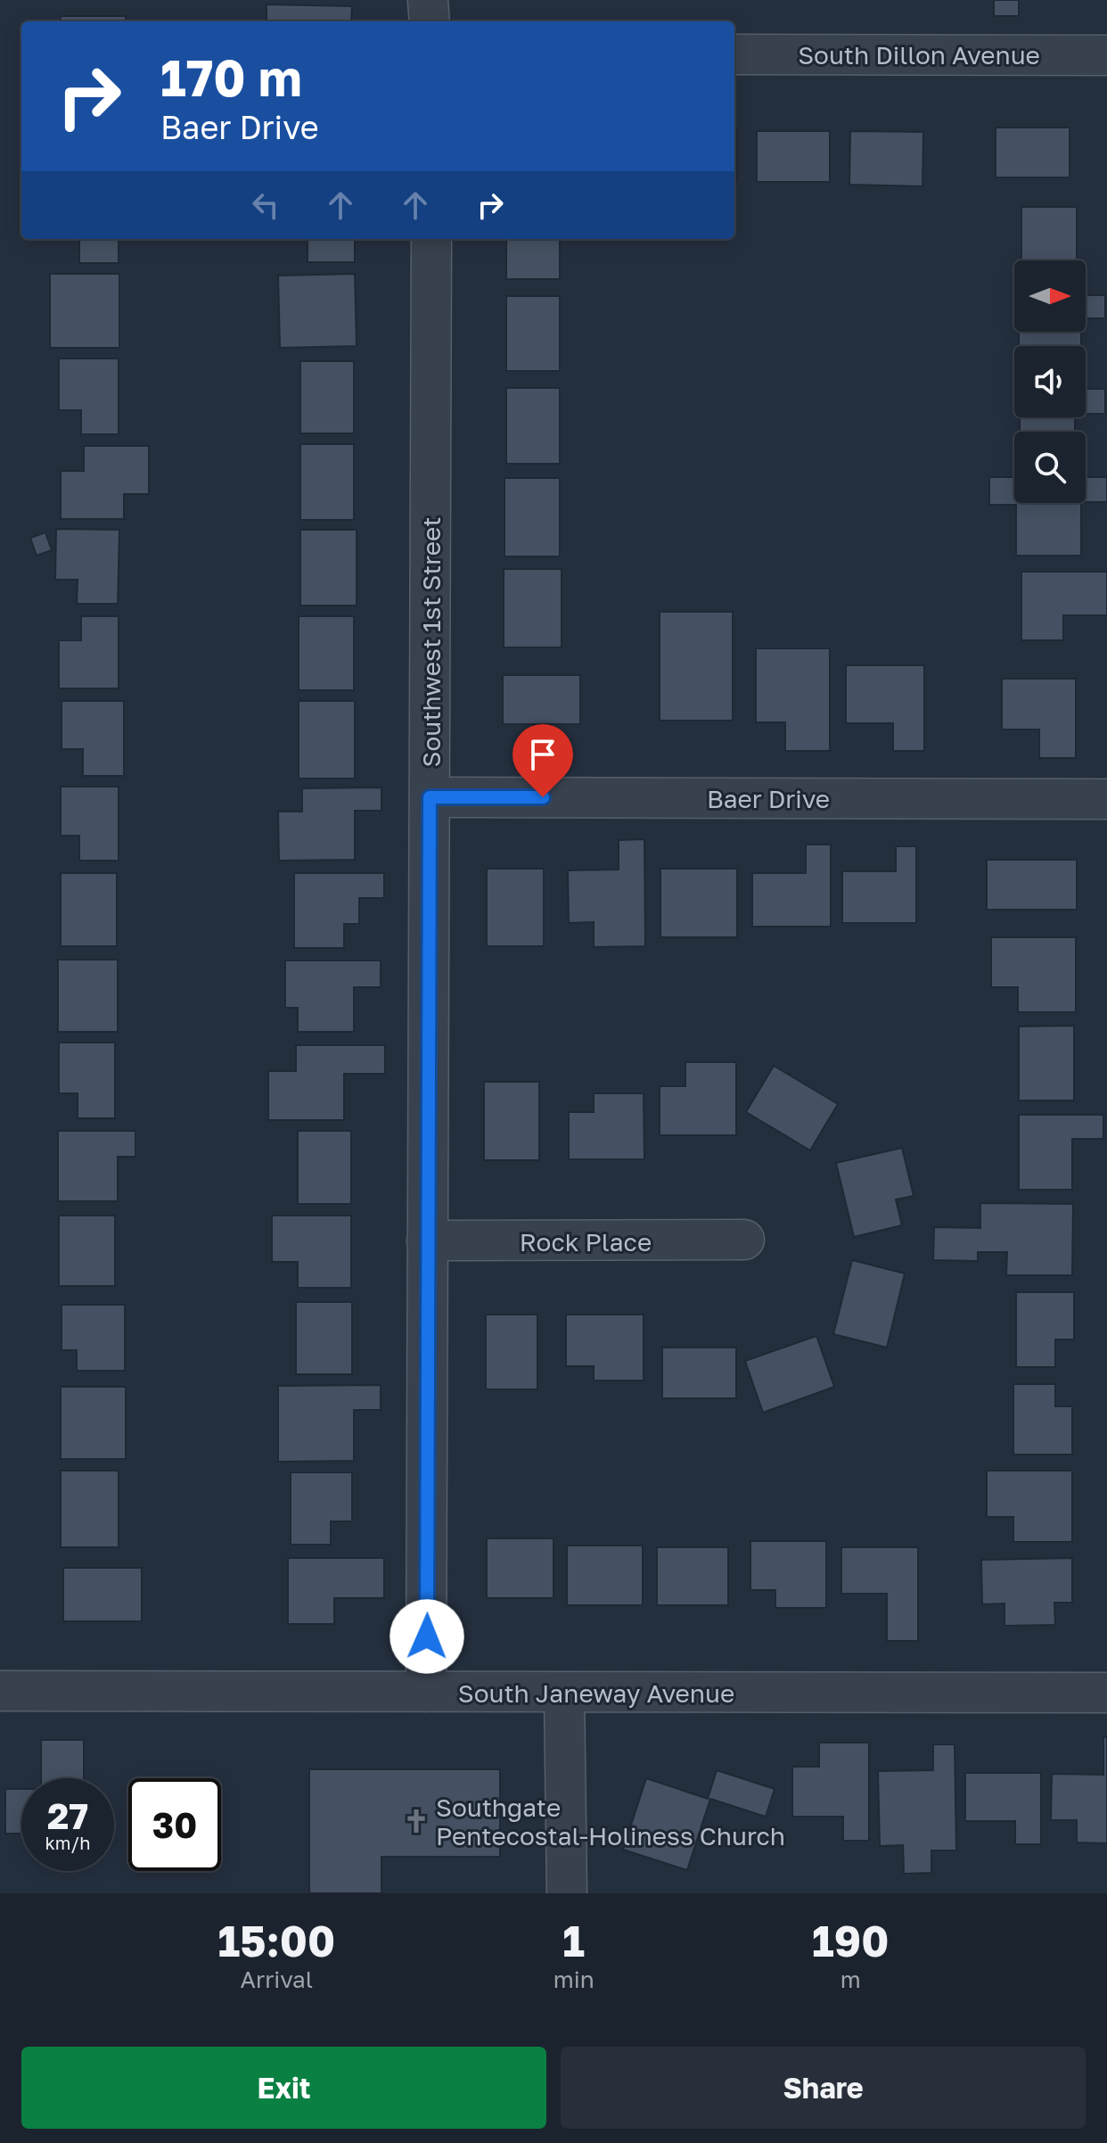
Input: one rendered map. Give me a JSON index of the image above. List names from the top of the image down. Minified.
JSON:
{"streets":{"street":["South Dillon Avenue","Southwest 1st Street","Baer Drive","Rock Place","South Janeway Avenue"]},"crossings":[["Southwest 1st Street","Baer Drive"],["Southwest 1st Street","Rock Place"],["Southwest 1st Street","South Janeway Avenue"]],"places":{"church":["Southgate Pentecostal-Holiness Church"]},"north":"right","page":{"turn":["170 m","Baer Drive"],"speed":"27 km/h","limit":"30","eta":["15:00","Arrival","1","min","190","m"],"buttons":["Exit","Share"]}}
